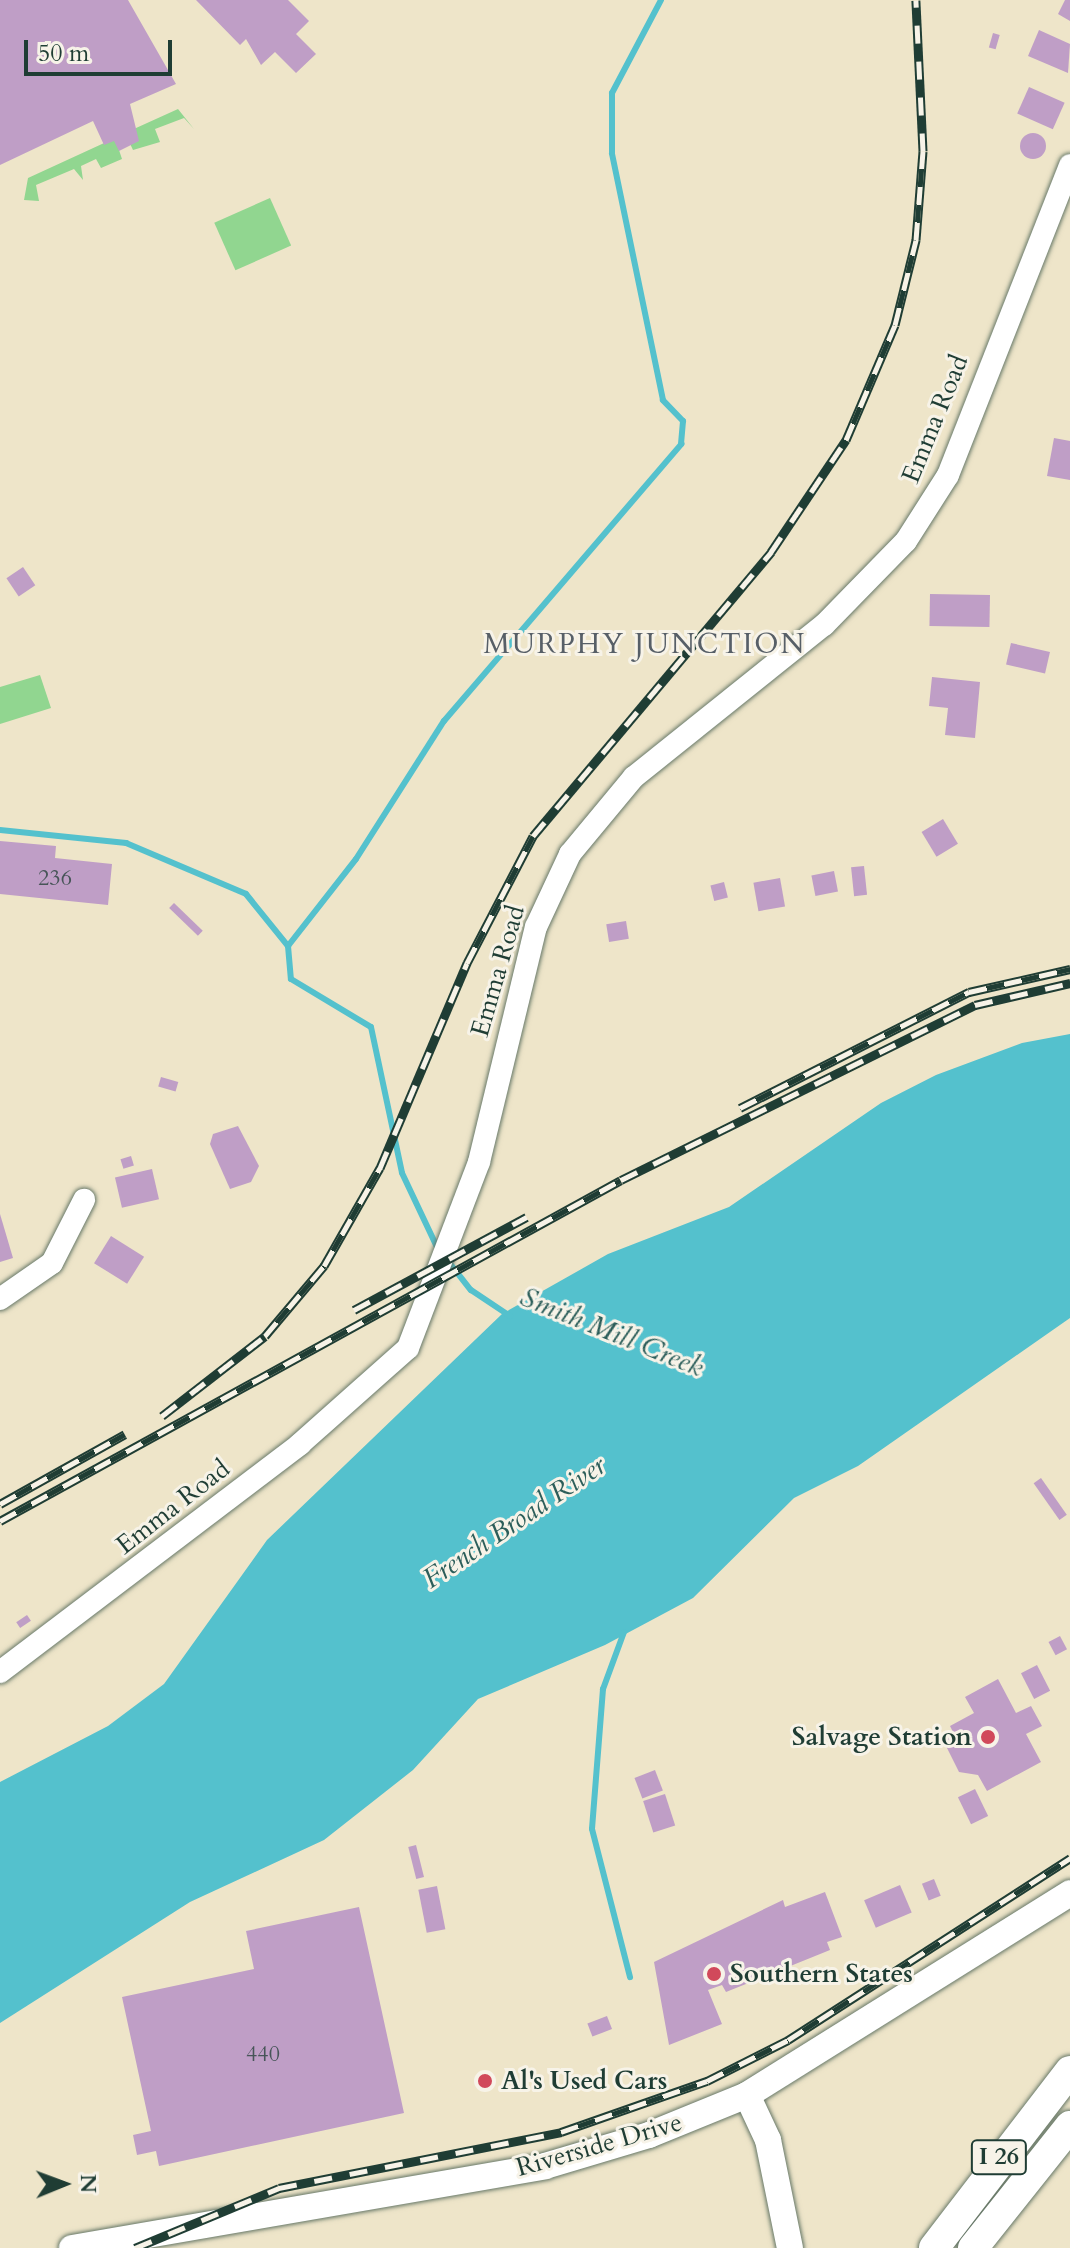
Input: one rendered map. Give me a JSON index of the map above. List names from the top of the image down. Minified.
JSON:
{"streets":{"highway":["I 26"],"main road":["Riverside Drive"],"street":["Emma Road"]},"districts":["MURPHY JUNCTION"],"water":["Smith Mill Creek","French Broad River"],"places":["Salvage Station","Southern States","Al's Used Cars"],"house_numbers":["236","440"],"scale_bar":"50 m","north":"right"}
